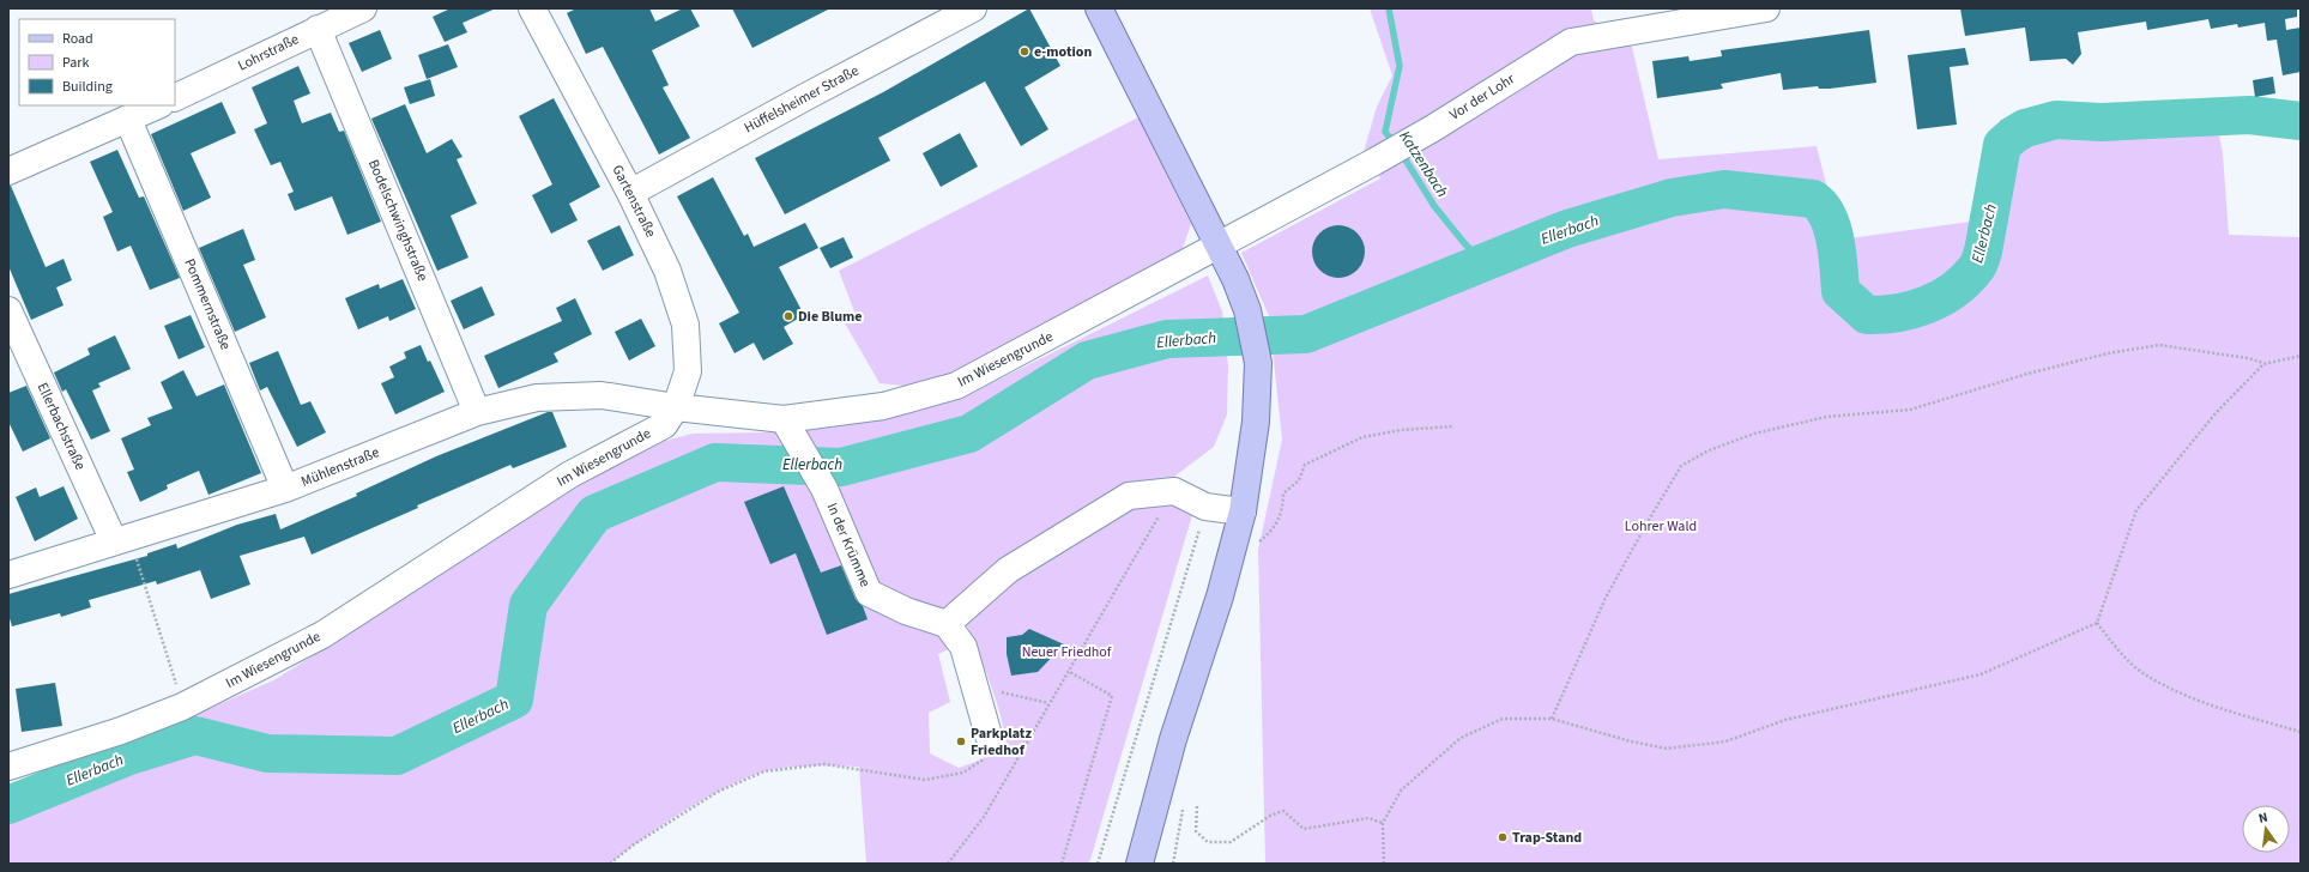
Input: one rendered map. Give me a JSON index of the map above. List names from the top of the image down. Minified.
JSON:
{"streets":{"street":["Lohrstraße","Vor der Lohr","Hüffelsheimer Straße","Gartenstraße","Bodelschwinghstraße","Pommernstraße","Im Wiesengrunde","Ellerbachstraße","Mühlenstraße","In der Krümme"]},"crossings":[["Lohrstraße","Bodelschwinghstraße"],["Vor der Lohr","Im Wiesengrunde"],["Hüffelsheimer Straße","Gartenstraße"],["Gartenstraße","Im Wiesengrunde"],["Gartenstraße","Mühlenstraße"],["Bodelschwinghstraße","Mühlenstraße"],["Pommernstraße","Mühlenstraße"],["Im Wiesengrunde","Mühlenstraße"],["Im Wiesengrunde","In der Krümme"],["Ellerbachstraße","Mühlenstraße"]],"water":["Katzenbach","Ellerbach"],"parks":["Lohrer Wald","Neuer Friedhof"],"places":["e-motion","Die Blume","Parkplatz Friedhof","Trap-Stand"],"legend":["Road","Park","Building"],"north":"top"}
